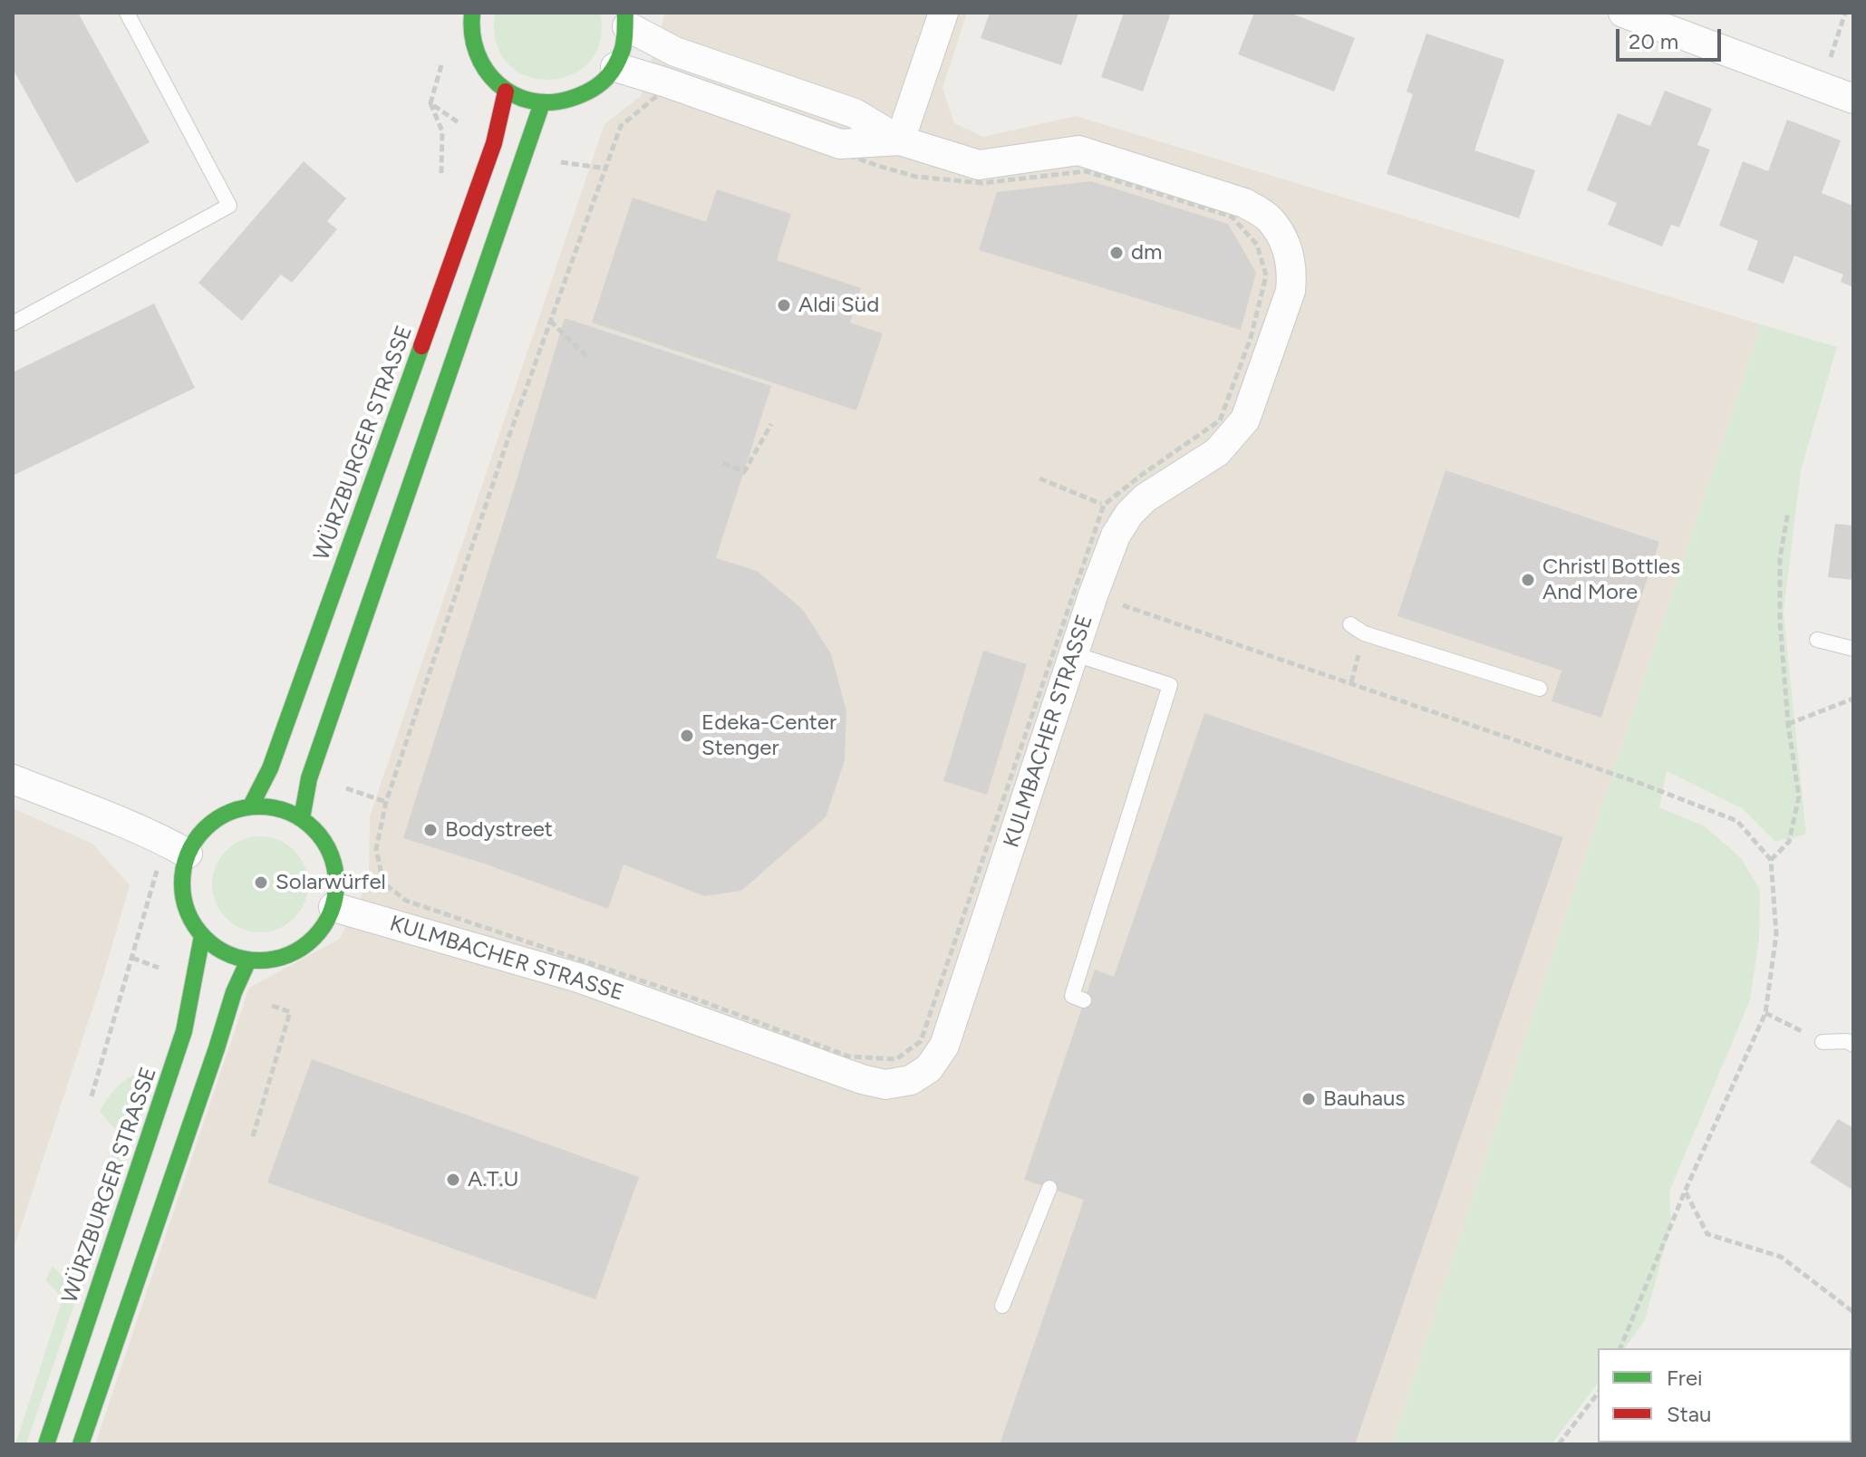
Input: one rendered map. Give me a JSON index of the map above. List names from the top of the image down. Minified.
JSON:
{"streets":{"main road":["WÜRZBURGER STRASSE"],"street":["KULMBACHER STRASSE"]},"crossings":[["WÜRZBURGER STRASSE","KULMBACHER STRASSE"]],"places":["dm","Aldi Süd","Christl Bottles And More","Edeka-Center Stenger","Bodystreet","Solarwürfel","Bauhaus","A.T.U"],"legend":["Frei","Stau"],"scale_bar":"20 m"}
